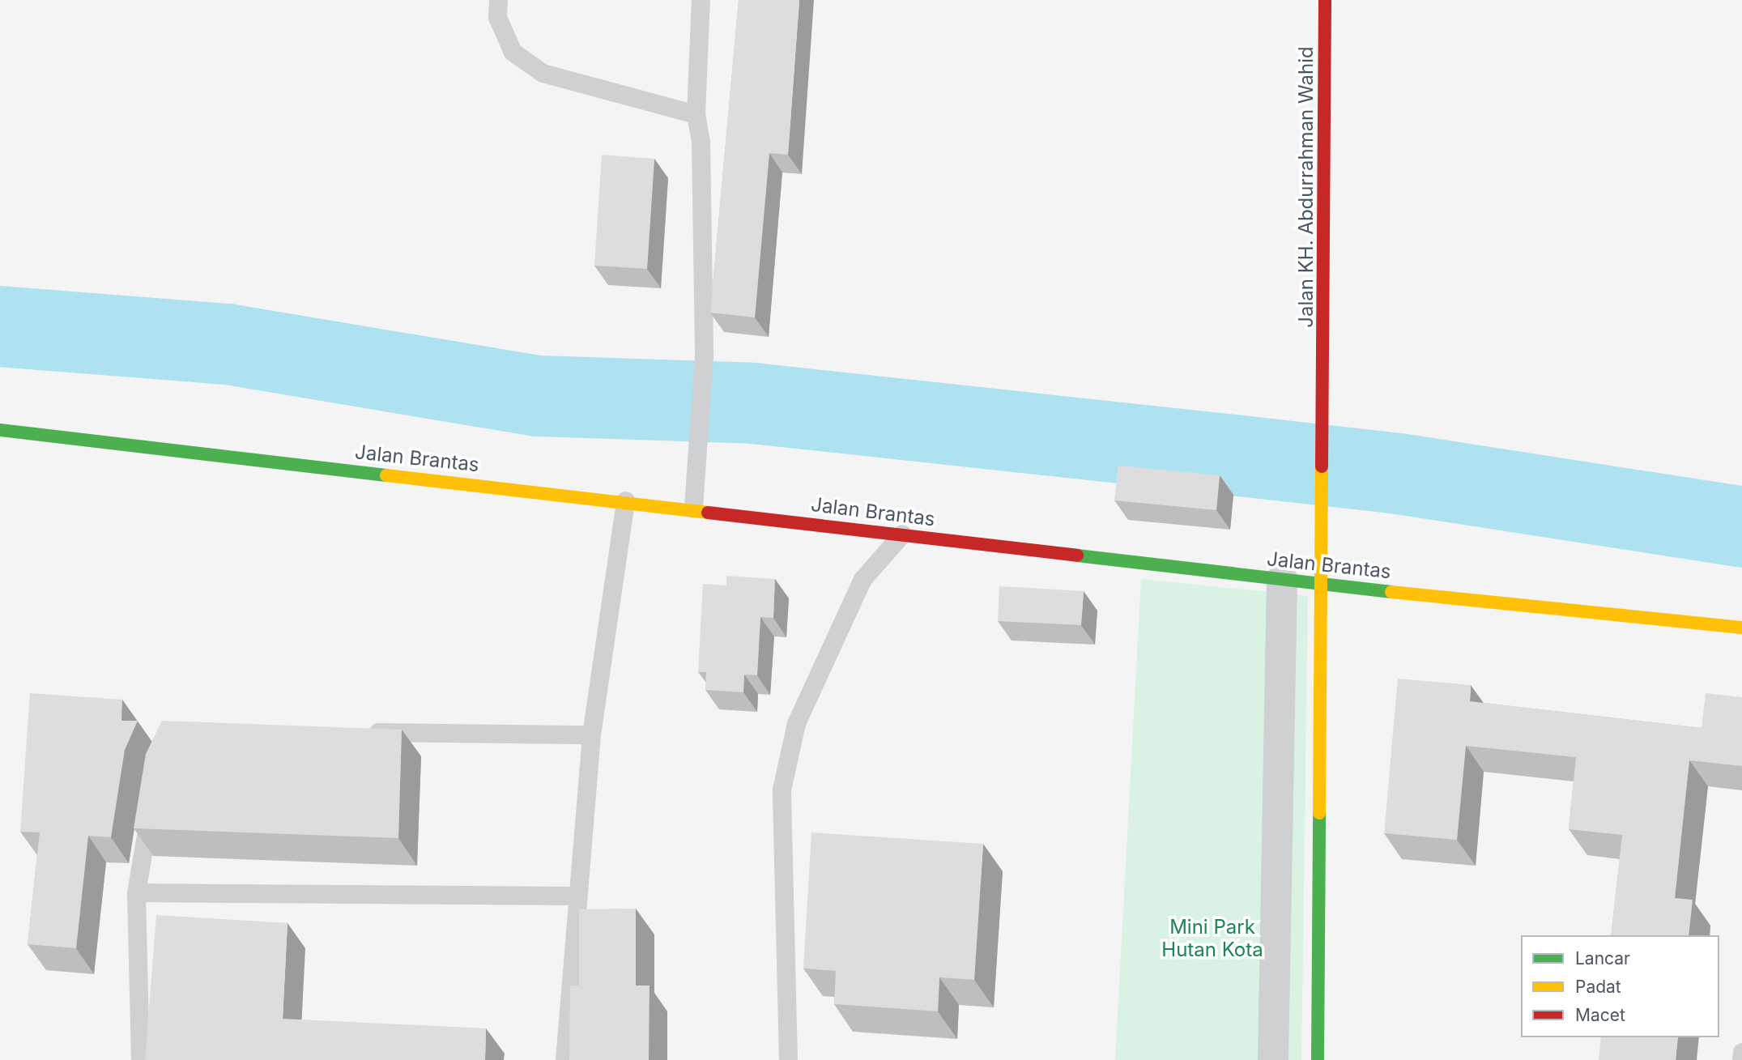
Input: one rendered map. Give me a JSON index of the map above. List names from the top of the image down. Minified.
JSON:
{"streets":{"main road":["Jalan KH. Abdurrahman Wahid","Jalan Brantas"]},"crossings":[["Jalan KH. Abdurrahman Wahid","Jalan Brantas"]],"parks":["Mini Park Hutan Kota"],"legend":["Lancar","Padat","Macet"]}
